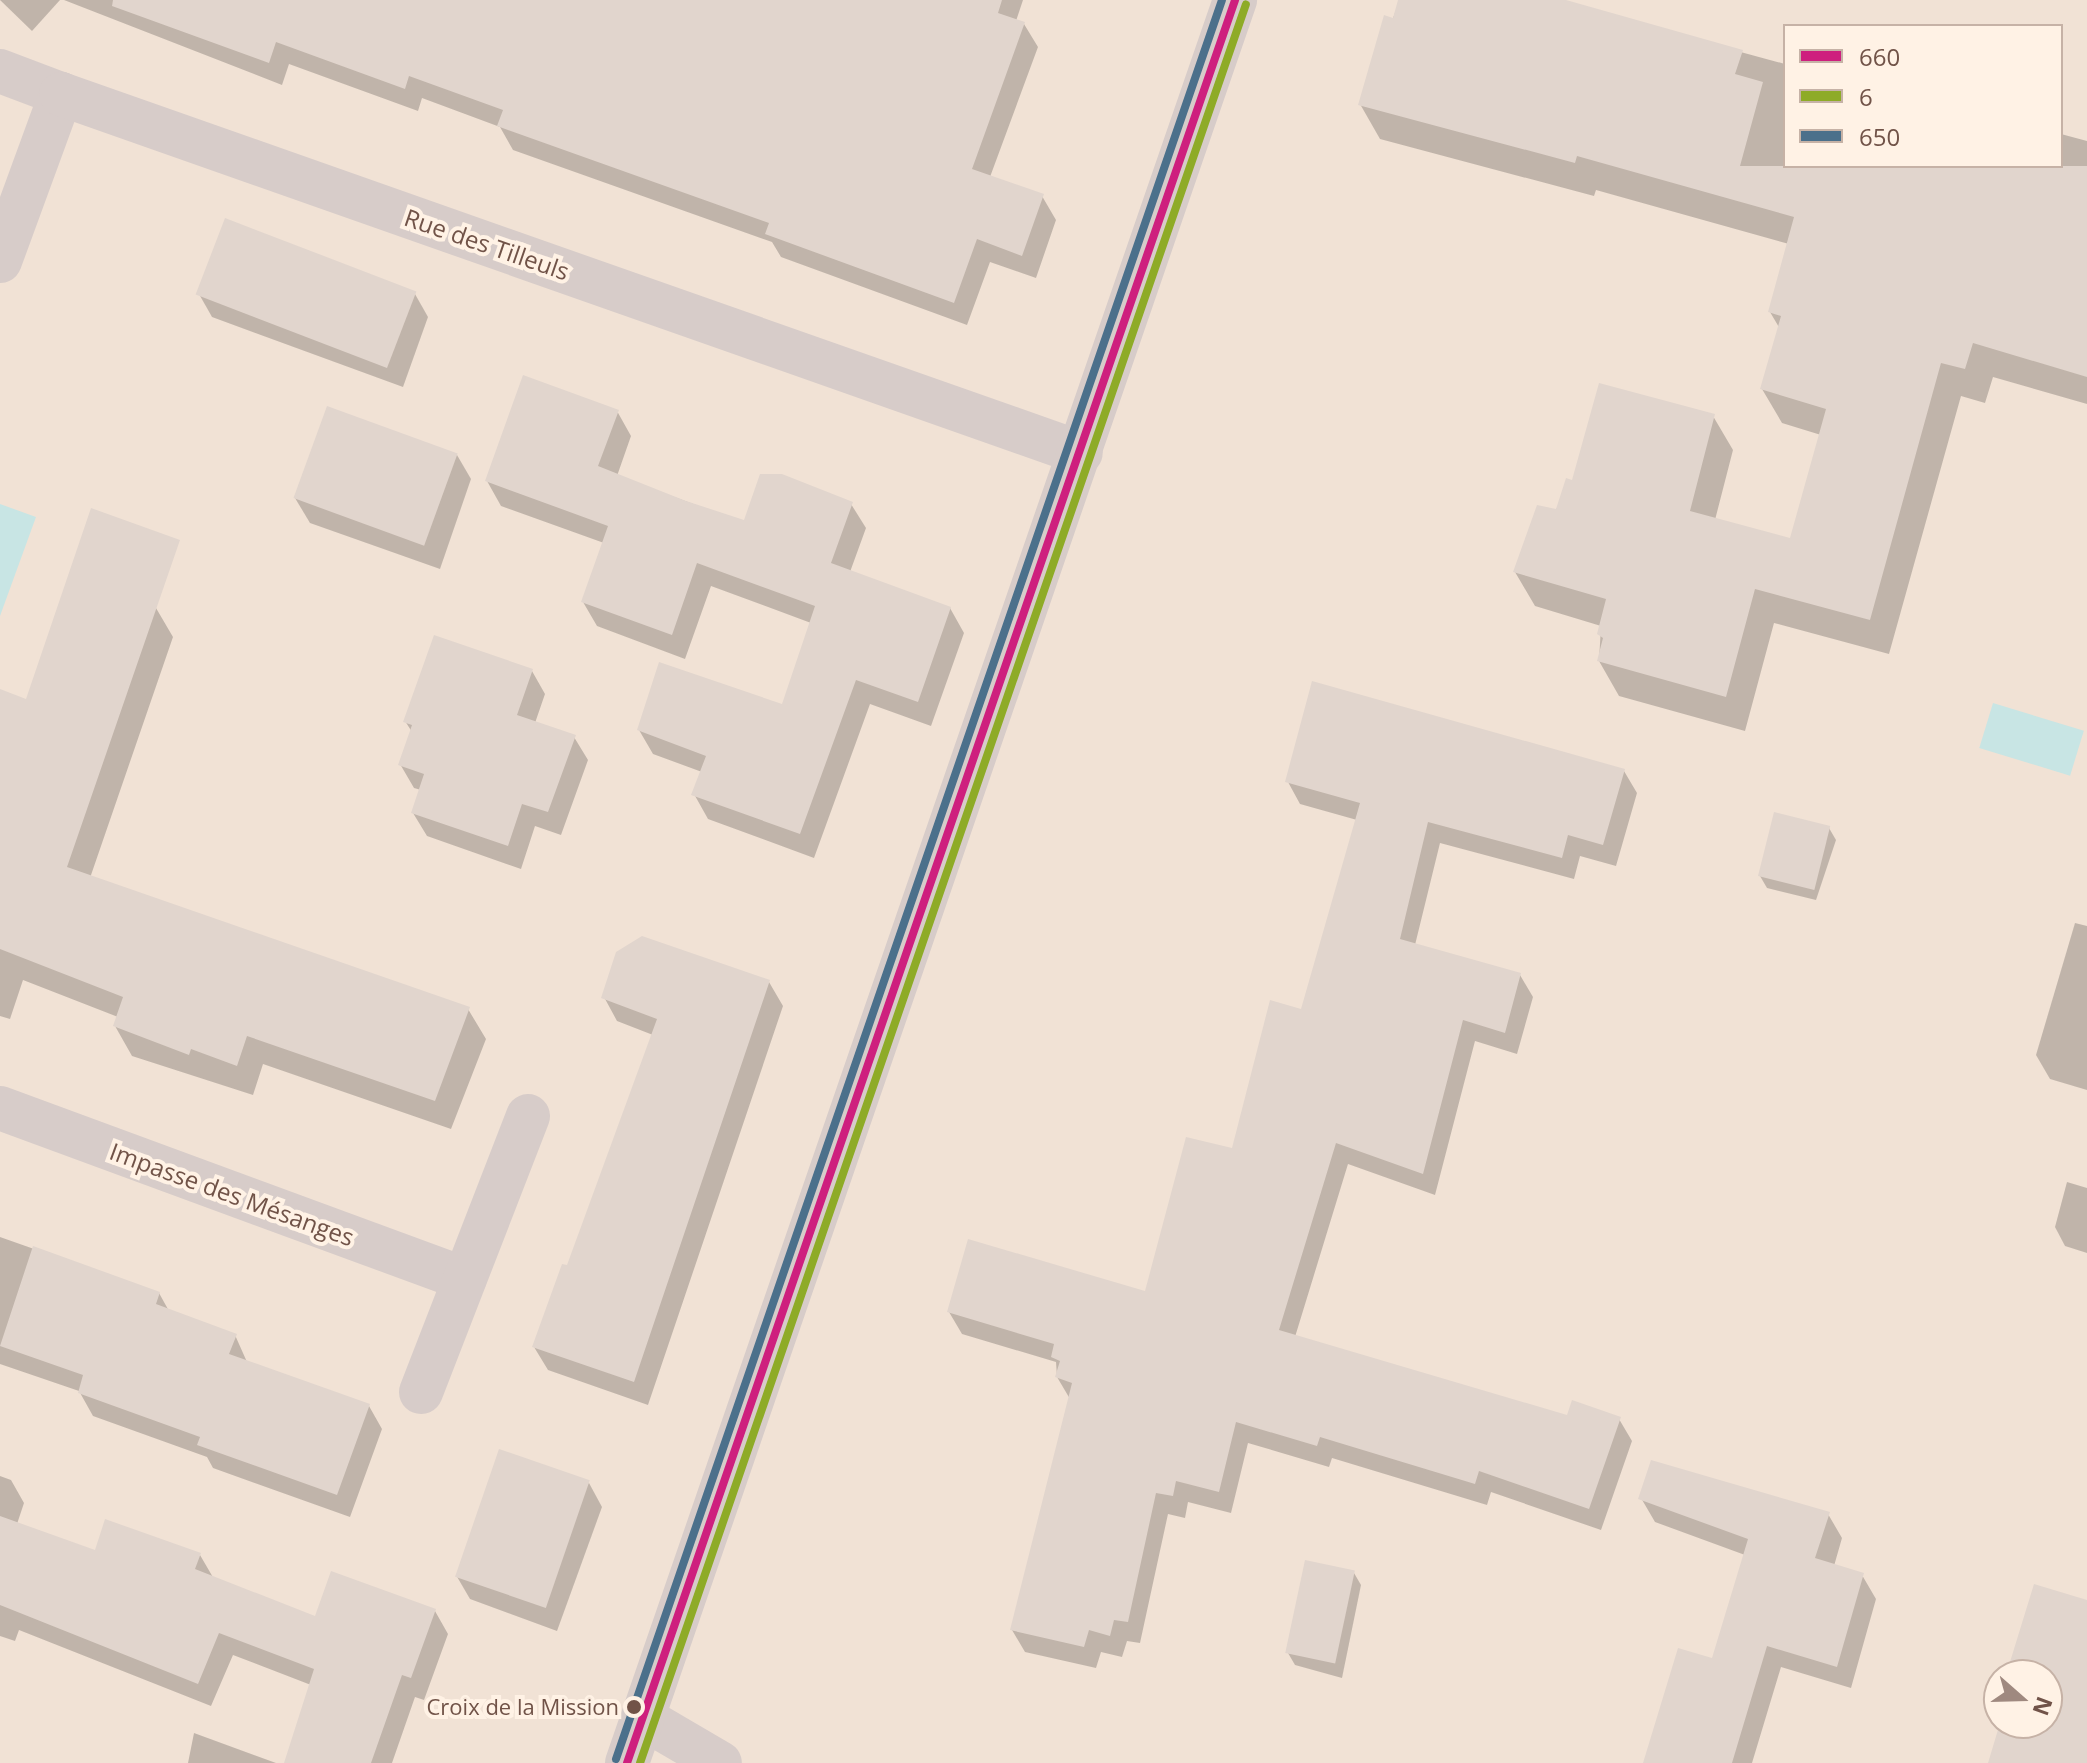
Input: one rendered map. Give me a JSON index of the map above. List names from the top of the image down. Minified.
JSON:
{"streets":{"street":["Rue des Tilleuls","Impasse des Mésanges"]},"places":["Croix de la Mission"],"lines":["transit line 660","transit line 650","transit line 6"],"legend":["660","6","650"],"north":"right"}
